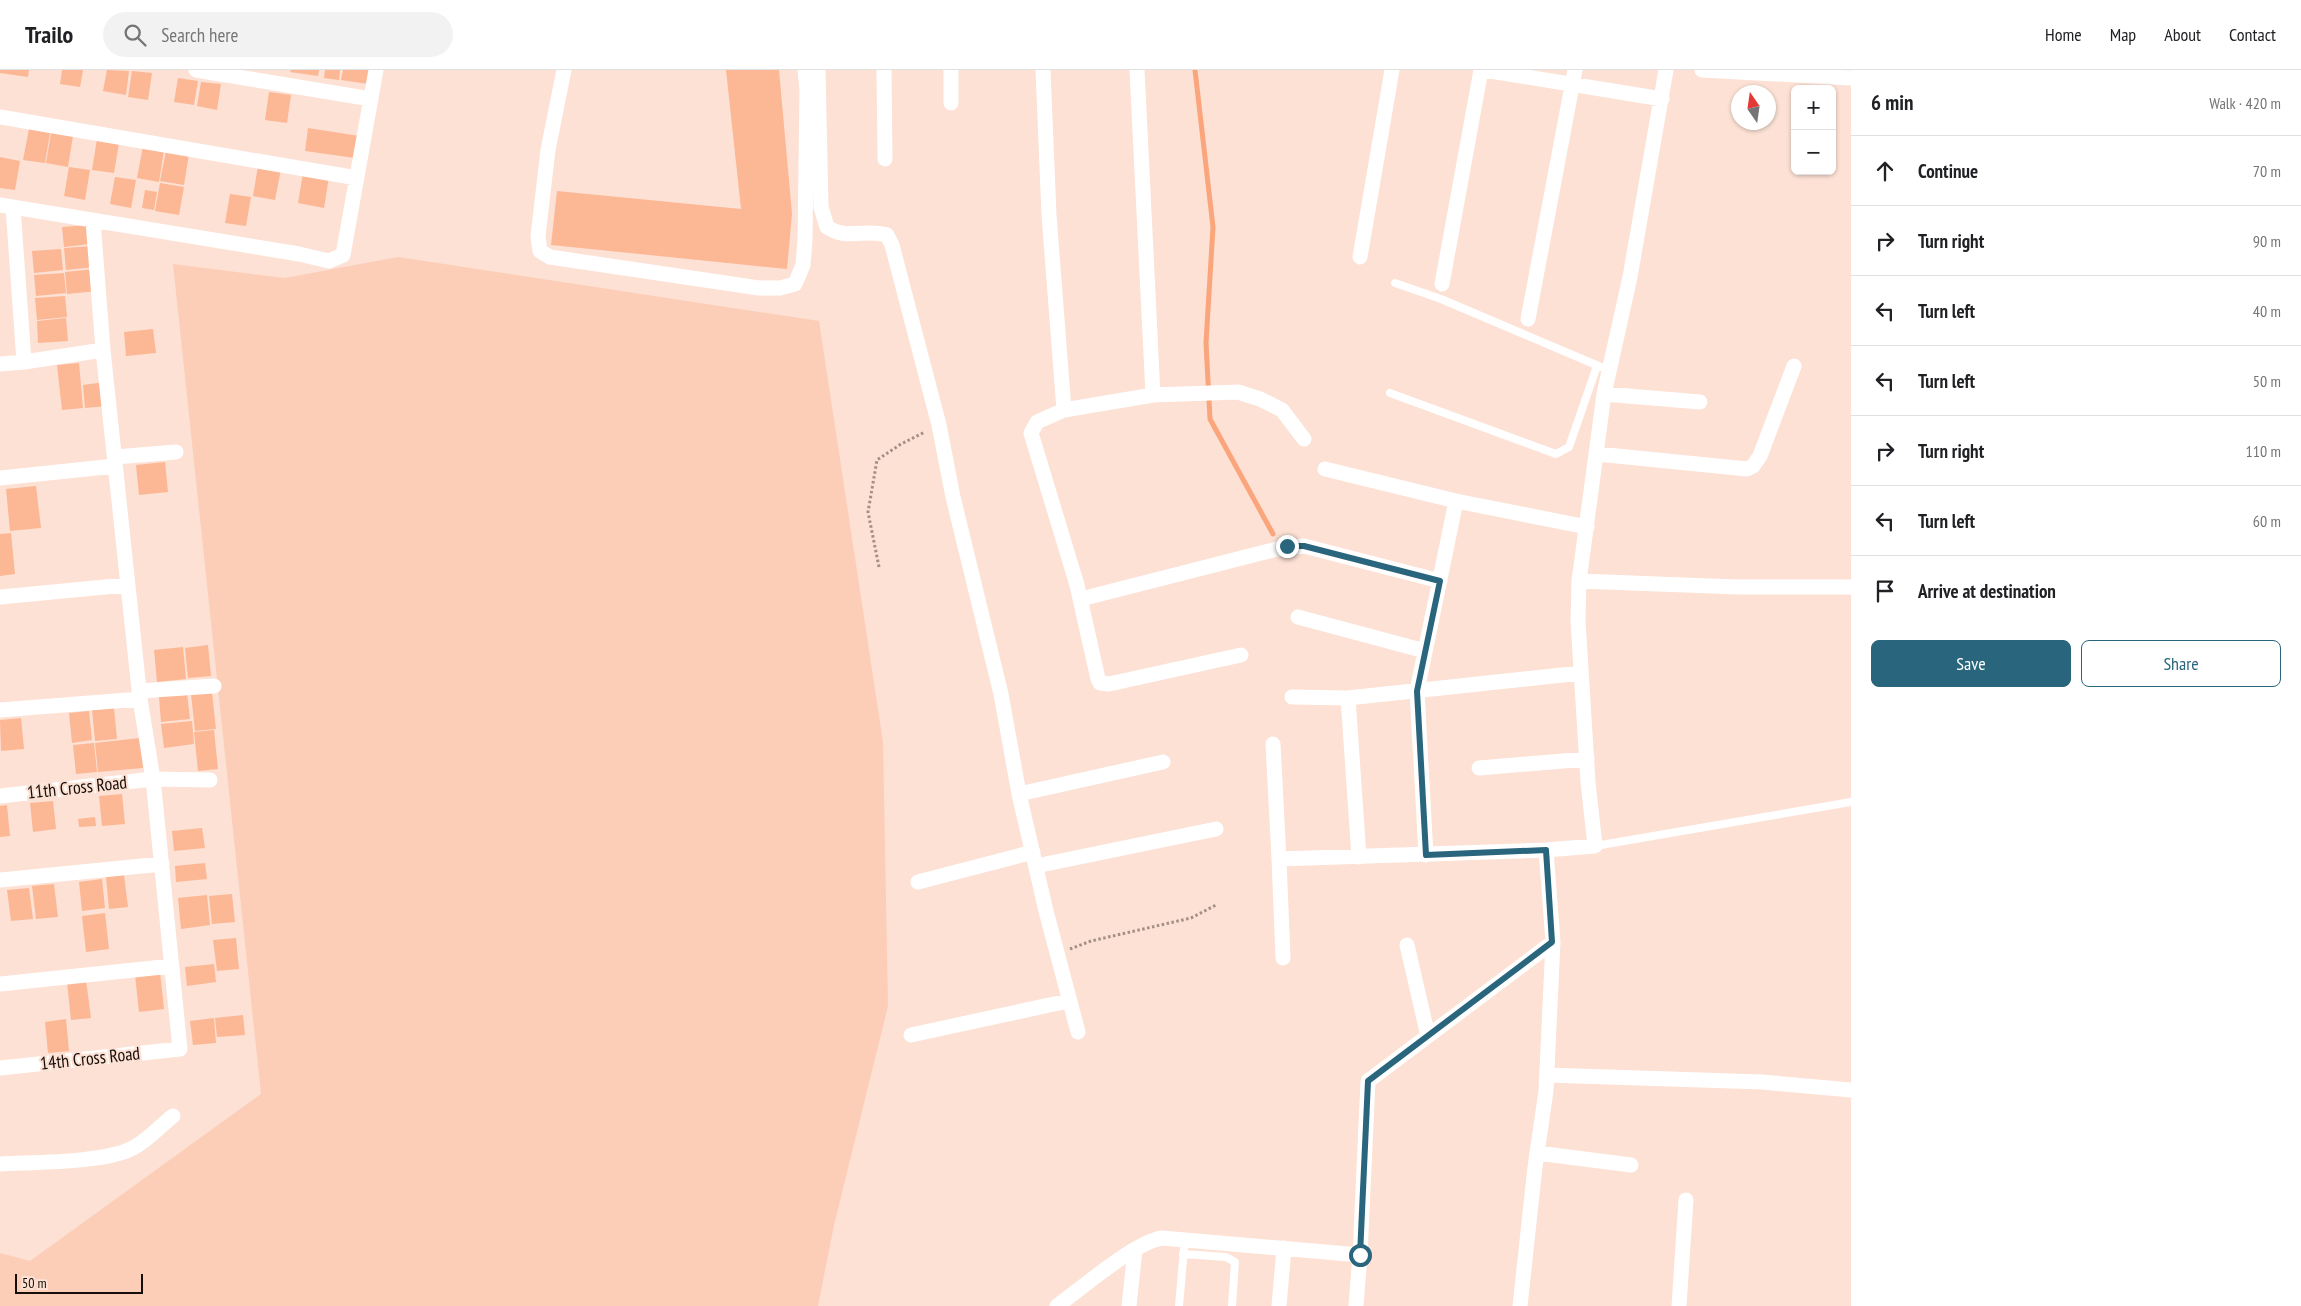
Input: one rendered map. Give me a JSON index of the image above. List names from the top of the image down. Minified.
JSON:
{"streets":{"street":["11th Cross Road","14th Cross Road"]},"scale_bar":"50 m","north":"top","page":{"header":"Trailo","search":"Search here","nav":["Home","Map","About","Contact"],"heading":["6 min","Walk · 420 m"],"map_buttons":["+","−"],"list":[["Continue","70 m"],["Turn right","90 m"],["Turn left","40 m"],["Turn left","50 m"],["Turn right","110 m"],["Turn left","60 m"],"Arrive at destination"],"buttons":["Save","Share"],"scale":"50 m"}}
